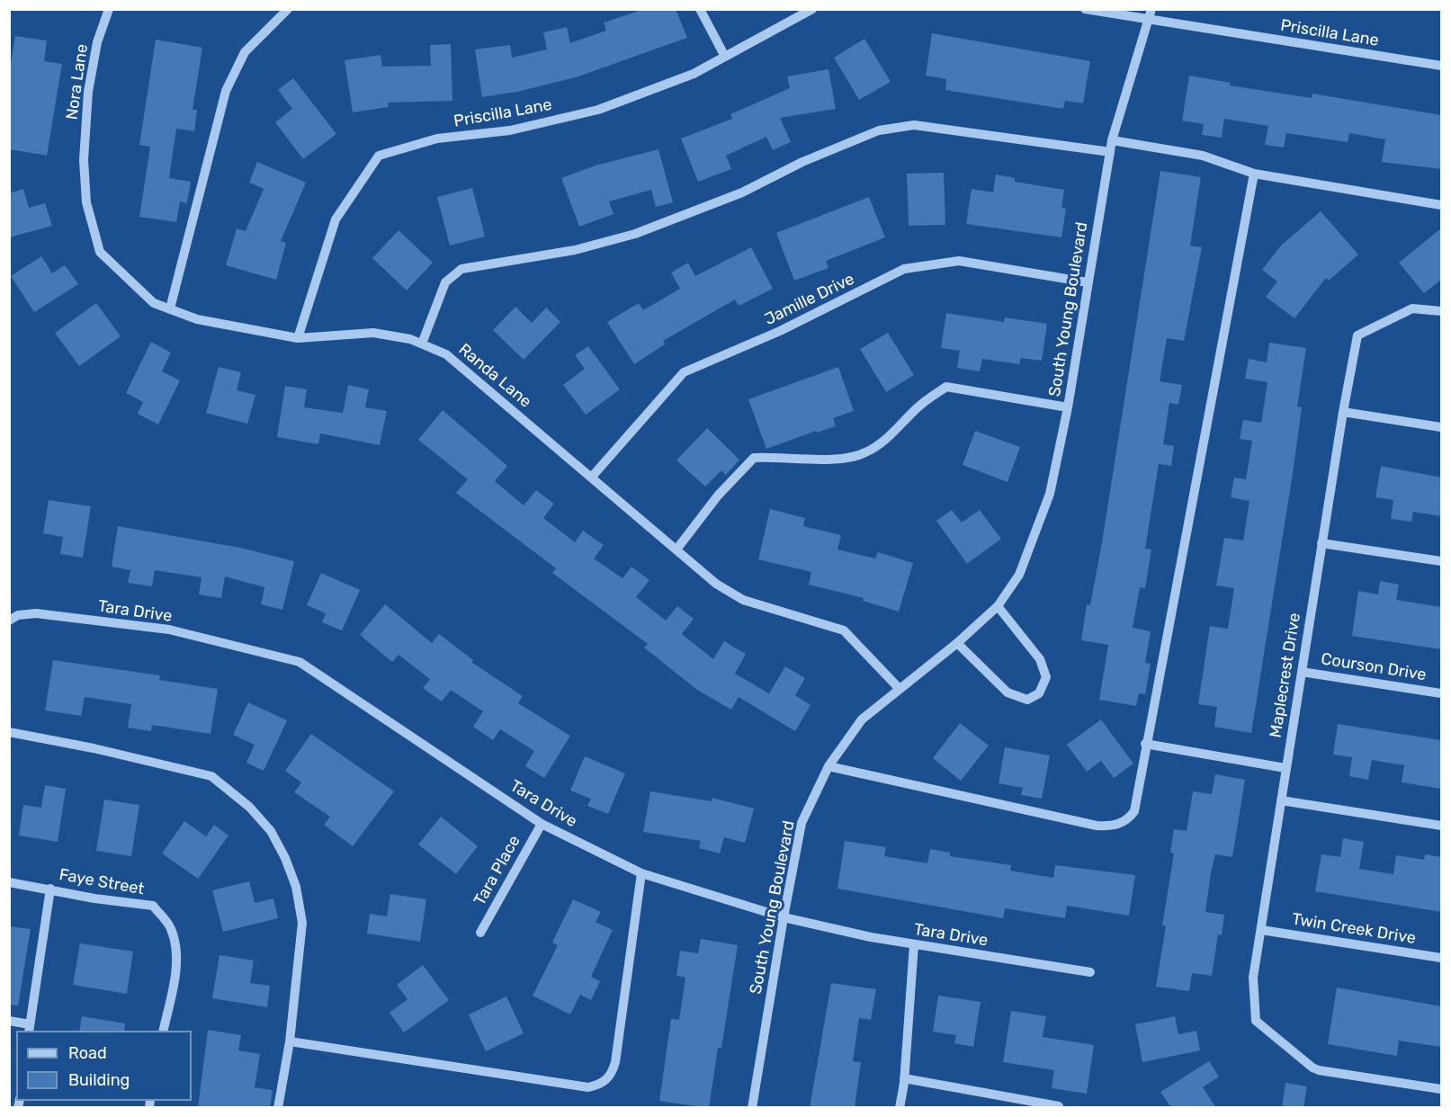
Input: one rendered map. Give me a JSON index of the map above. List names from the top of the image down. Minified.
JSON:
{"streets":{"street":["Priscilla Lane","Nora Lane","Jamille Drive","South Young Boulevard","Randa Lane","Tara Drive","Courson Drive","Maplecrest Drive","Tara Place","Faye Street","Twin Creek Drive"]},"crossings":[["Priscilla Lane","South Young Boulevard"],["Priscilla Lane","Randa Lane"],["Nora Lane","Randa Lane"],["Jamille Drive","South Young Boulevard"],["Jamille Drive","Randa Lane"],["South Young Boulevard","Randa Lane"],["South Young Boulevard","Tara Drive"],["Tara Drive","Tara Place"],["Courson Drive","Maplecrest Drive"],["Maplecrest Drive","Twin Creek Drive"]],"legend":["Road","Building"]}
